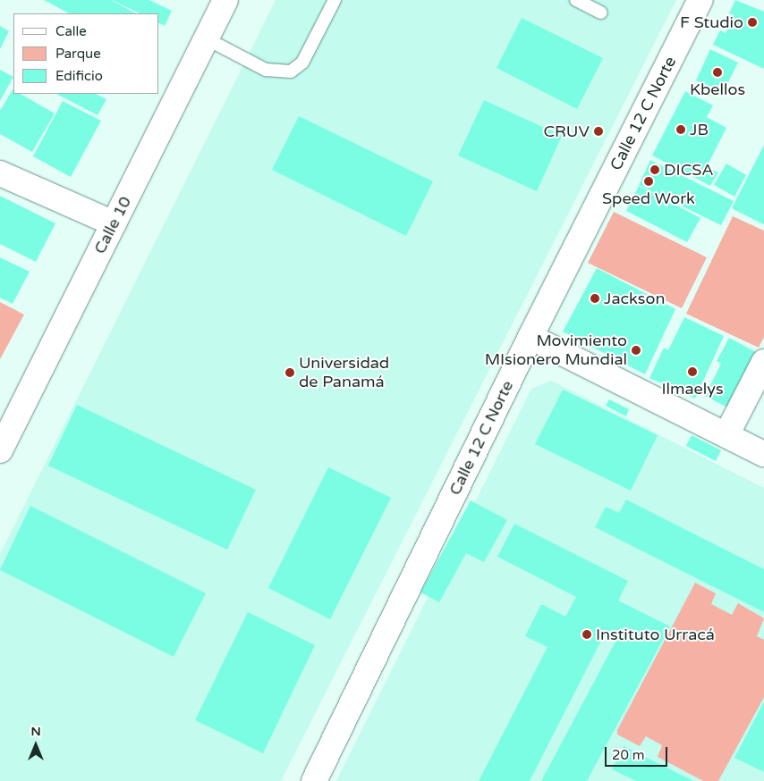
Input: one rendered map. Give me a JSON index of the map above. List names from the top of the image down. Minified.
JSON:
{"streets":{"street":["Calle 12 C Norte","Calle 10"]},"places":["F Studio","Kbellos","JB","CRUV","DICSA","Speed Work","Jackson","Movimiento MIsionero Mundial","Ilmaelys","Universidad de Panamá","Instituto Urracá"],"legend":["Calle","Parque","Edificio"],"scale_bar":"20 m","north":"top"}
